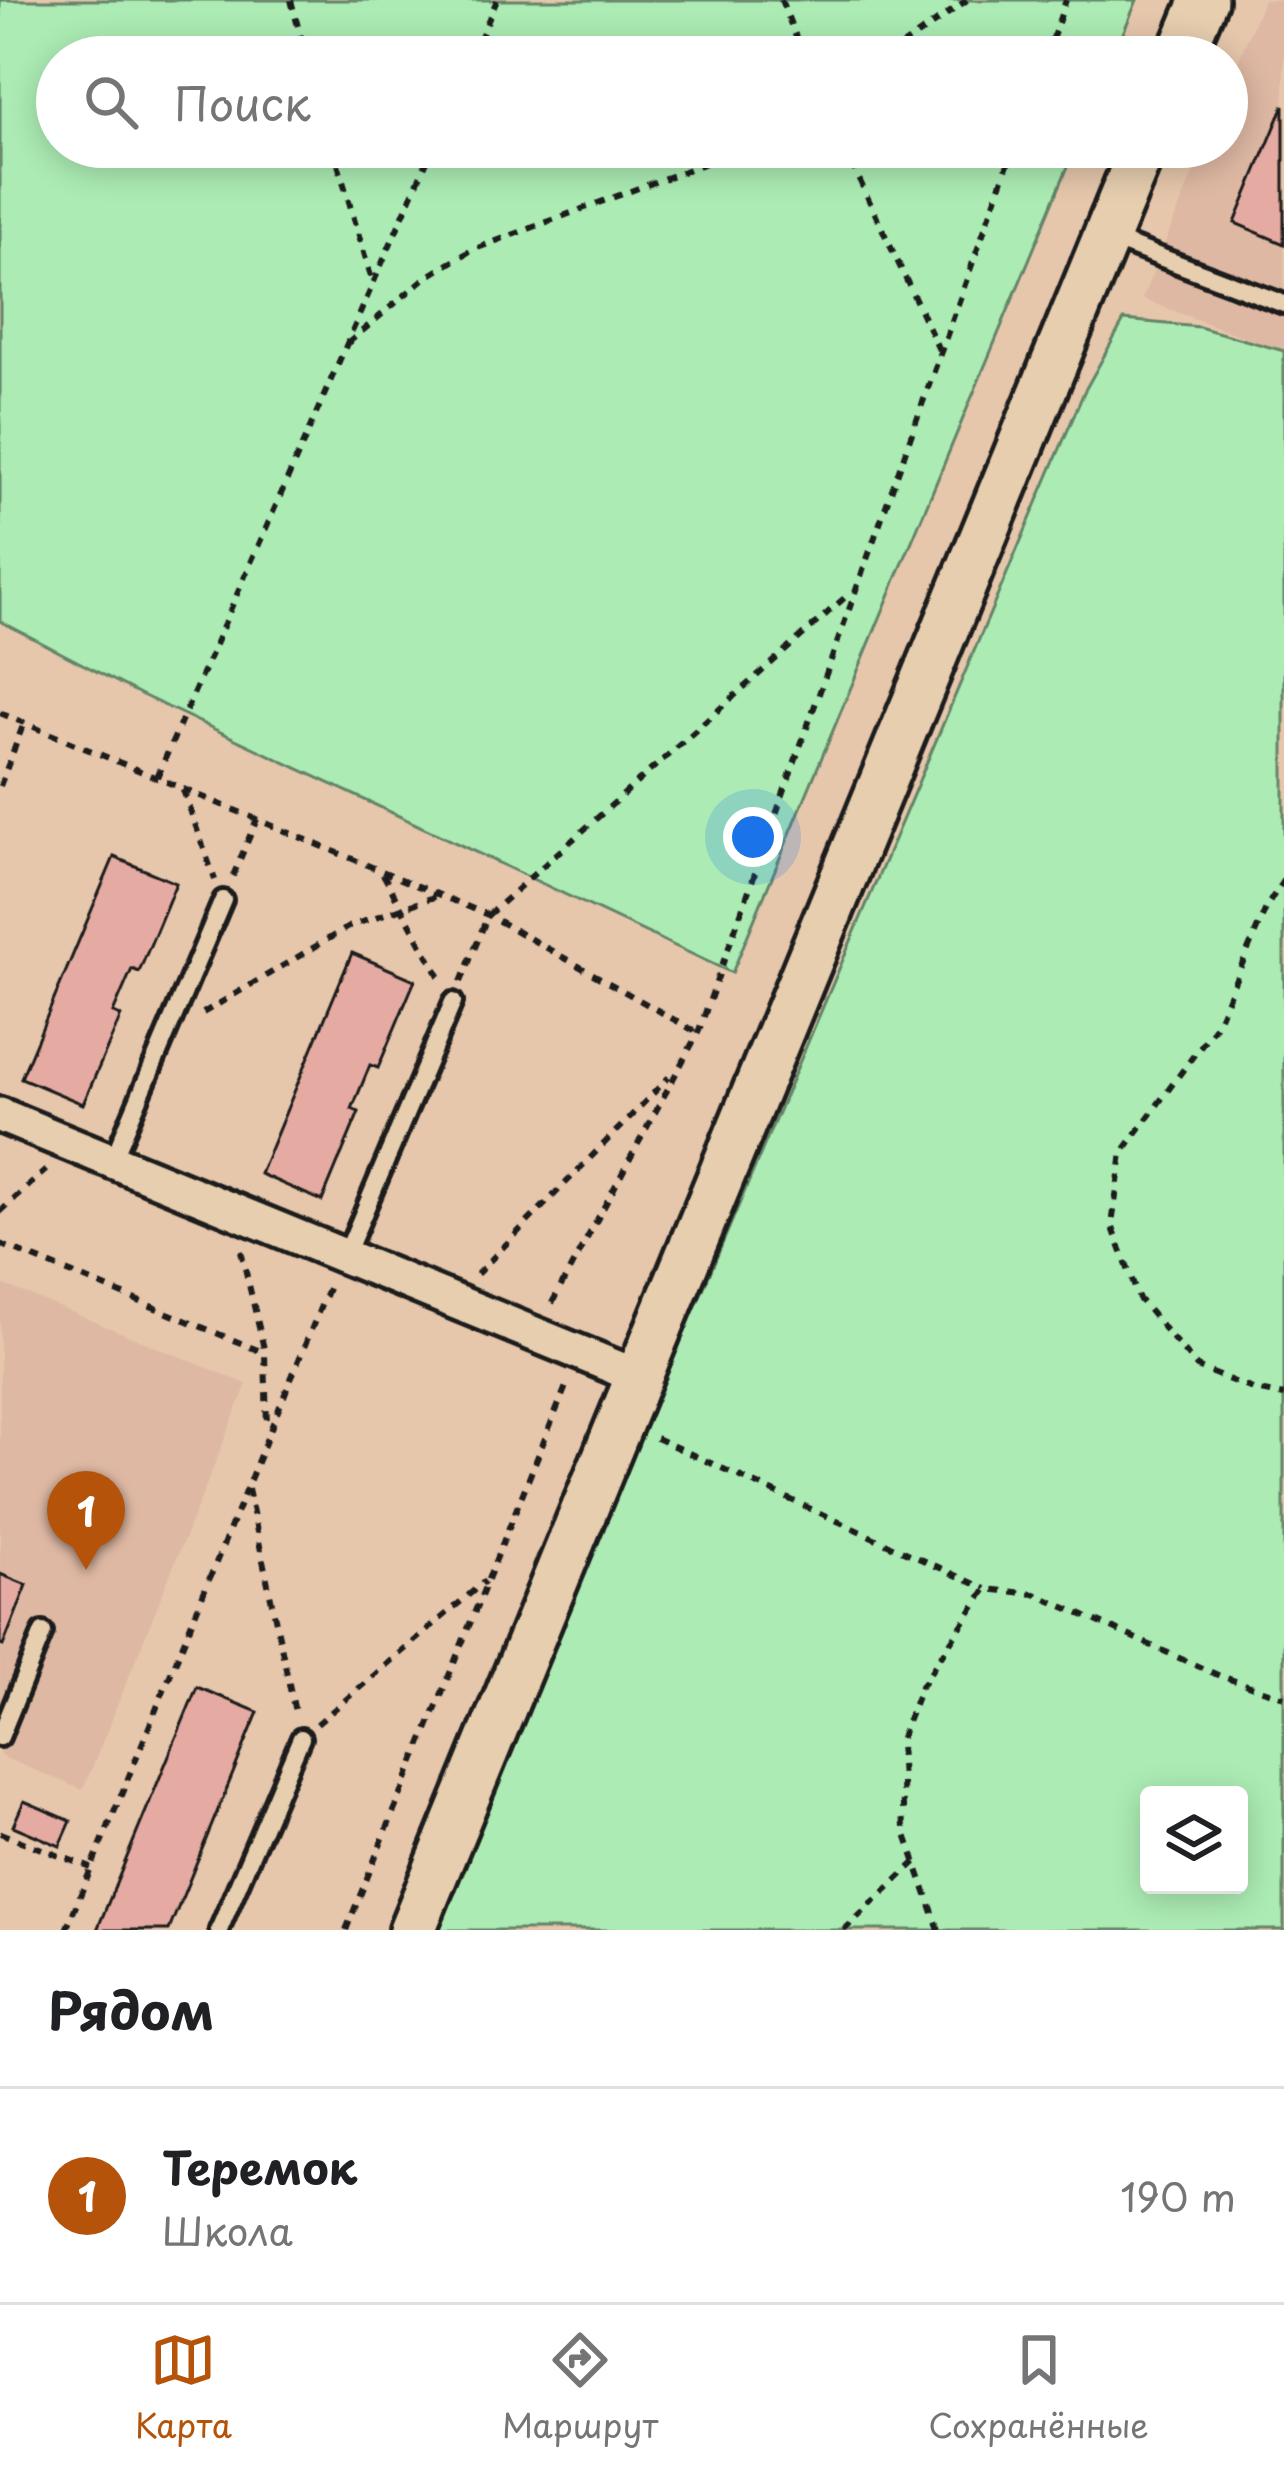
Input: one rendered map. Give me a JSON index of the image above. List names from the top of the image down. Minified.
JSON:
{"page":{"search":"Поиск","pins":"1","heading":"Рядом","list":[{"mark":"1","name":"Теремок","note":"Школа","value":"190 m"}],"nav":["Карта","Маршрут","Сохранённые"]}}
